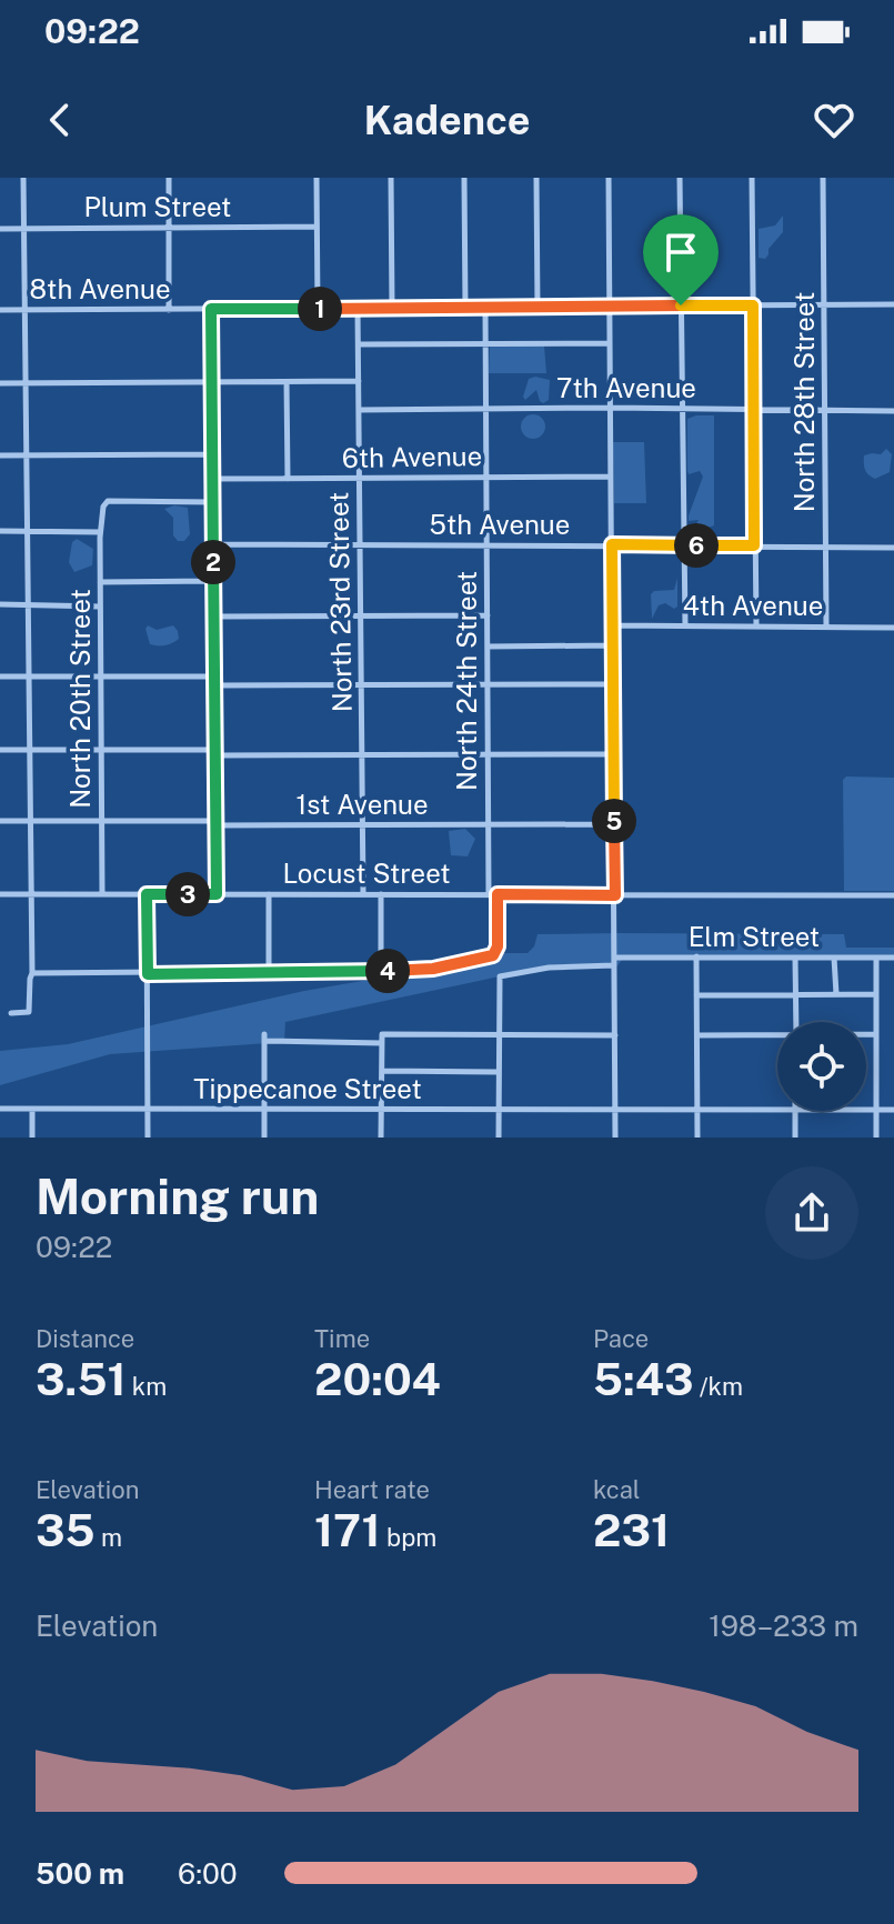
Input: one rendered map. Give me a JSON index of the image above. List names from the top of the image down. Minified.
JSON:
{"streets":{"street":["Plum Street","8th Avenue","7th Avenue","North 28th Street","6th Avenue","5th Avenue","North 23rd Street","4th Avenue","North 24th Street","North 20th Street","1st Avenue","Locust Street","Elm Street","Tippecanoe Street"]},"crossings":[["8th Avenue","North 28th Street"],["8th Avenue","North 23rd Street"],["8th Avenue","North 24th Street"],["7th Avenue","North 28th Street"],["7th Avenue","North 23rd Street"],["7th Avenue","North 24th Street"],["North 28th Street","5th Avenue"],["North 28th Street","4th Avenue"],["6th Avenue","North 23rd Street"],["6th Avenue","North 24th Street"],["5th Avenue","North 23rd Street"],["5th Avenue","North 24th Street"],["North 23rd Street","1st Avenue"],["North 23rd Street","Locust Street"],["North 24th Street","1st Avenue"],["North 24th Street","Locust Street"],["North 20th Street","1st Avenue"],["North 20th Street","Locust Street"]],"page":{"status":"09:22","header":"Kadence","pins":["1","6","2","5","3","4"],"heading":["Morning run","09:22"],"stats":[["Distance","3.51 km"],["Time","20:04"],["Pace","5:43 /km"],["Elevation","35 m"],["Heart rate","171 bpm"],["kcal","231"]],"chart":["Elevation","198–233 m"],"list":[{"name":"500 m","note":"6:00"}]}}
